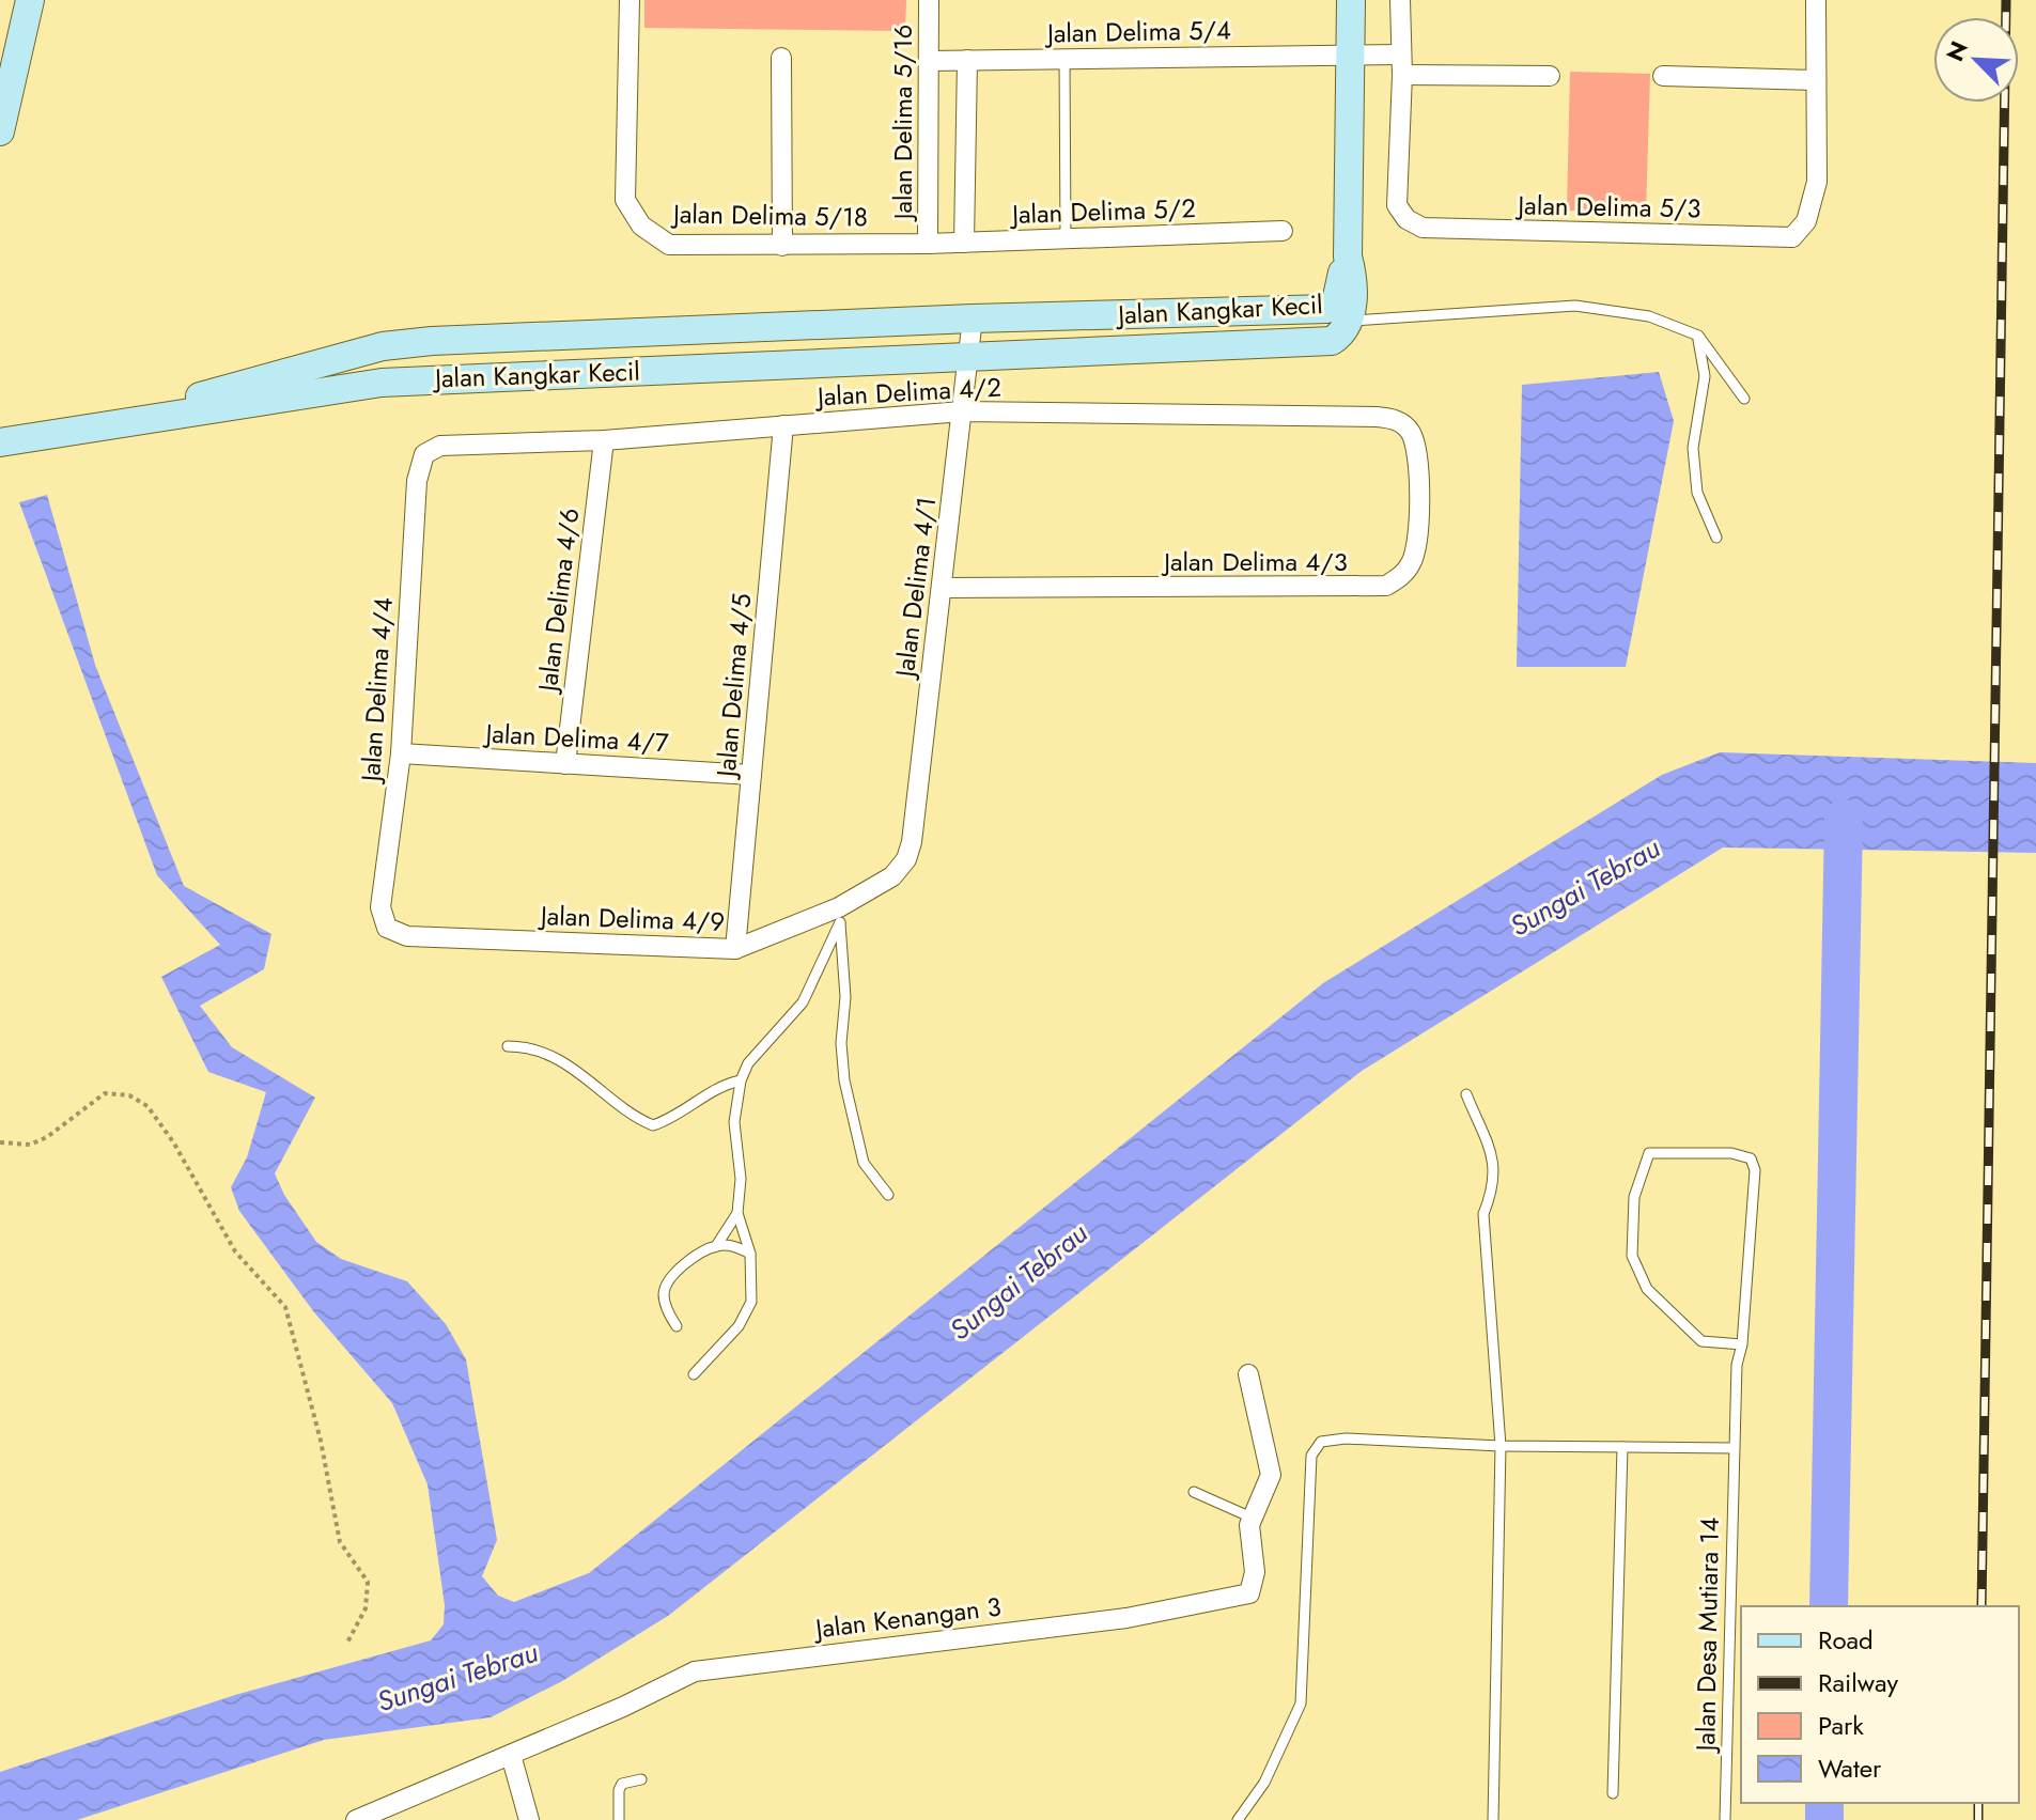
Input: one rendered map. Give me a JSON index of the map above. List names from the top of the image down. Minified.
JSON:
{"streets":{"street":["Jalan Delima 5/4","Jalan Delima 5/16","Jalan Delima 5/3","Jalan Delima 5/2","Jalan Delima 5/18","Jalan Kangkar Kecil","Jalan Delima 4/2","Jalan Delima 4/3","Jalan Delima 4/1","Jalan Delima 4/6","Jalan Delima 4/5","Jalan Delima 4/4","Jalan Delima 4/7","Jalan Delima 4/9","Jalan Kenangan 3"],"lane":["Jalan Desa Mutiara 14"]},"crossings":[["Jalan Delima 5/4","Jalan Delima 5/16"],["Jalan Delima 5/4","Jalan Delima 5/3"],["Jalan Delima 5/16","Jalan Delima 5/2"],["Jalan Delima 5/16","Jalan Delima 5/18"],["Jalan Delima 5/2","Jalan Delima 5/18"],["Jalan Kangkar Kecil","Jalan Delima 4/1"],["Jalan Delima 4/2","Jalan Delima 4/3"],["Jalan Delima 4/2","Jalan Delima 4/1"],["Jalan Delima 4/2","Jalan Delima 4/6"],["Jalan Delima 4/2","Jalan Delima 4/5"],["Jalan Delima 4/2","Jalan Delima 4/4"],["Jalan Delima 4/3","Jalan Delima 4/1"],["Jalan Delima 4/1","Jalan Delima 4/9"],["Jalan Delima 4/6","Jalan Delima 4/7"],["Jalan Delima 4/5","Jalan Delima 4/7"],["Jalan Delima 4/5","Jalan Delima 4/9"],["Jalan Delima 4/4","Jalan Delima 4/7"],["Jalan Delima 4/4","Jalan Delima 4/9"]],"water":["Sungai Tebrau"],"legend":["Road","Railway","Park","Water"],"north":"top left"}
